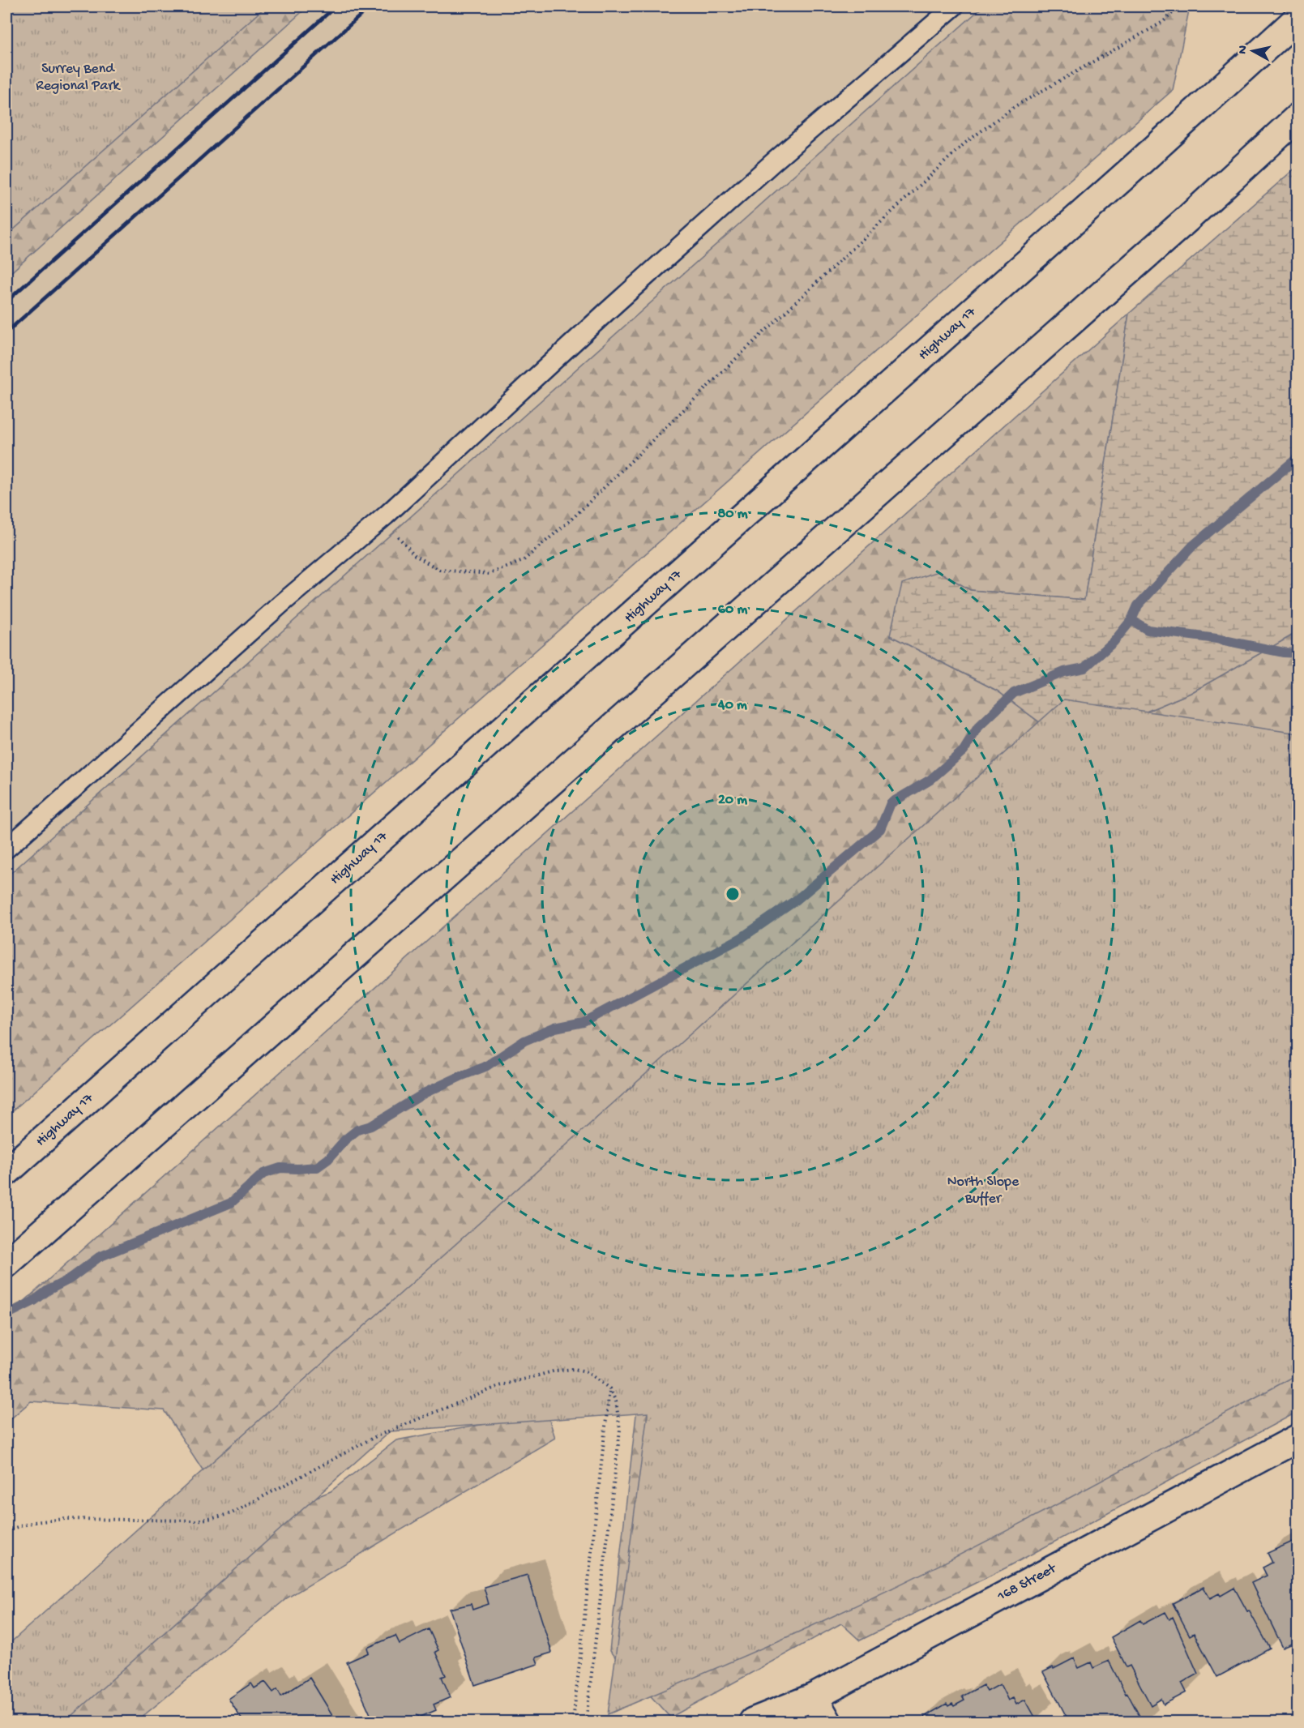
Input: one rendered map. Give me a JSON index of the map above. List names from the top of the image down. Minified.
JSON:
{"streets":{"main road":["Highway 17","168 Street"]},"parks":["Surrey Bend Regional Park","North Slope Buffer"],"north":"left","rings":["80 m","60 m","40 m","20 m"]}
